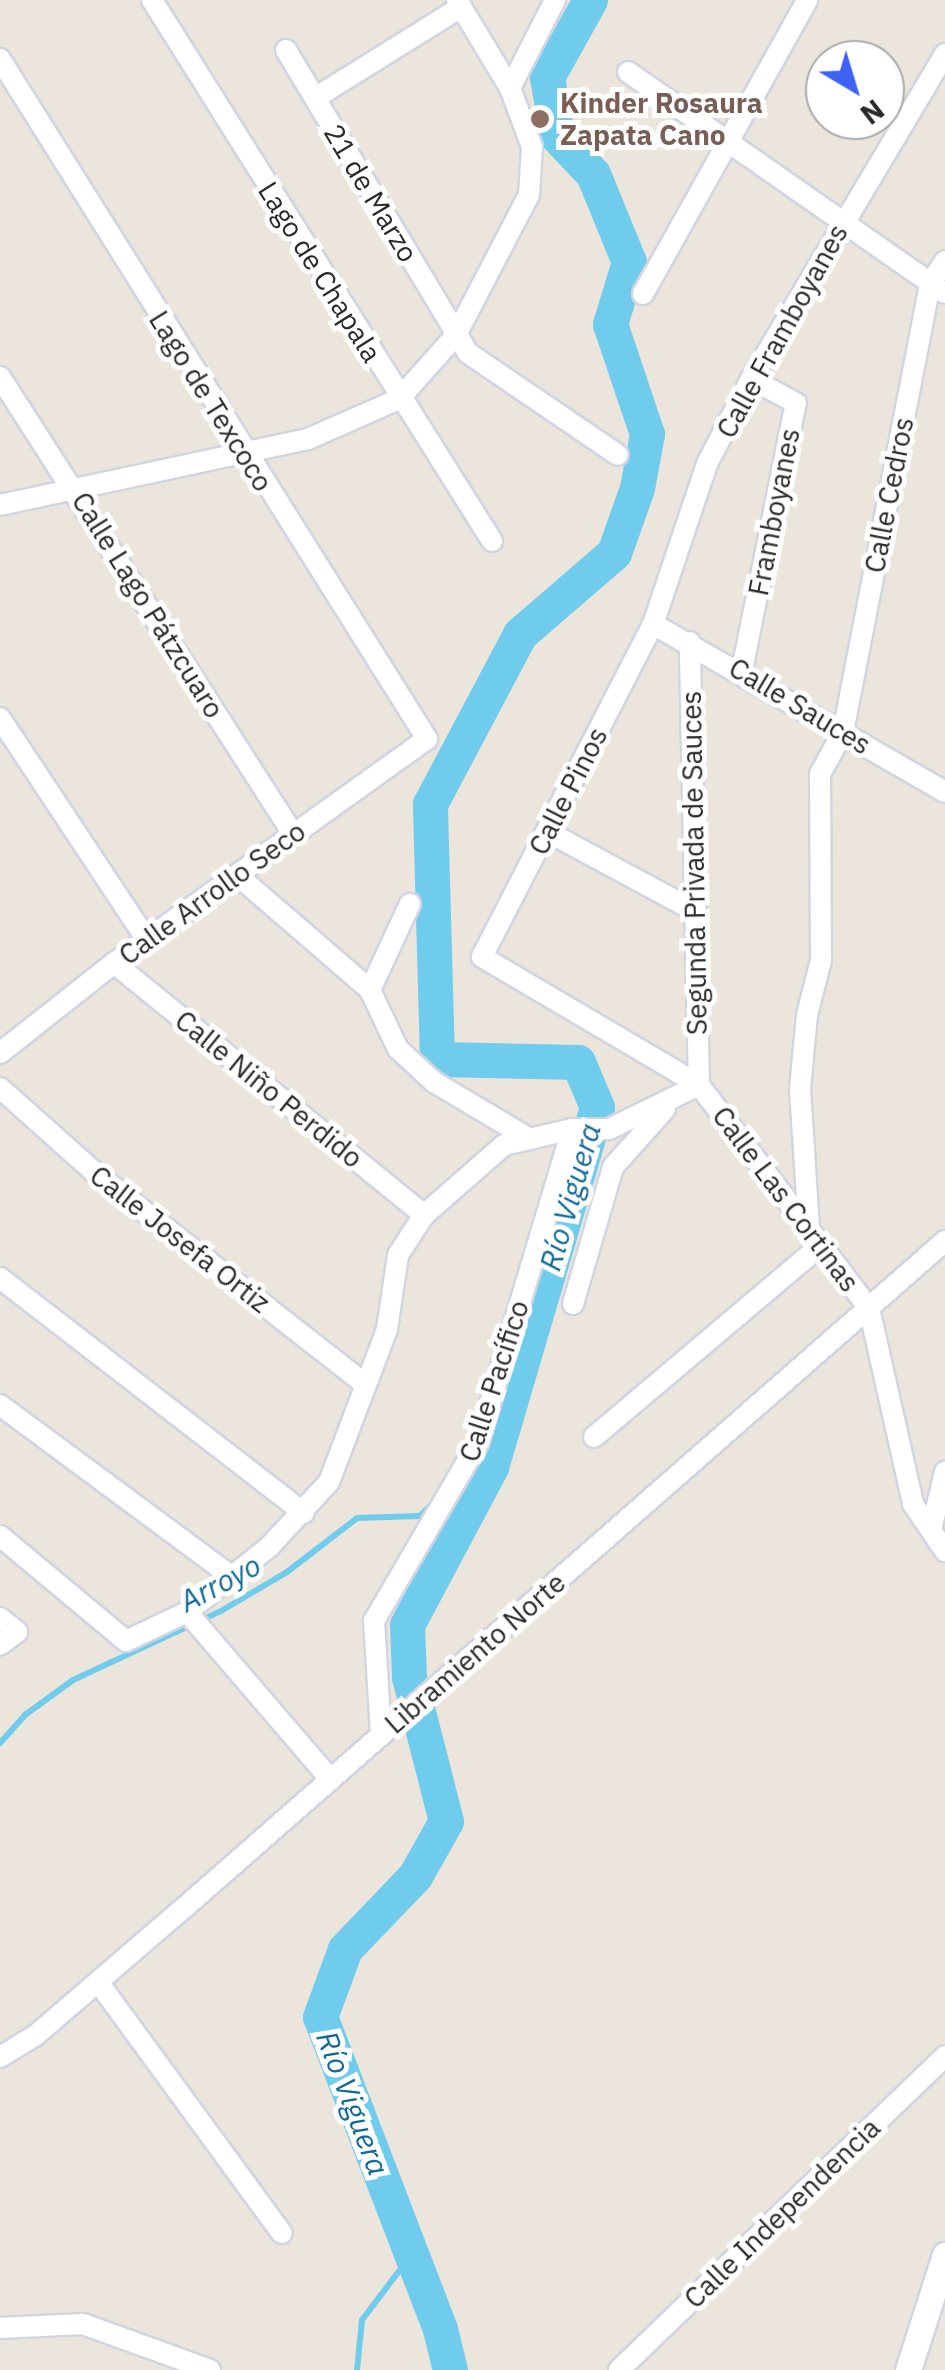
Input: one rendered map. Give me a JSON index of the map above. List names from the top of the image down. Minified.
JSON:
{"streets":{"street":["21 de Marzo","Lago de Chapala","Calle Framboyanes","Lago de Texcoco","Calle Cedros","Framboyanes","Calle Lago Pátzcuaro","Calle Sauces","Calle Pinos","Segunda Privada de Sauces","Calle Arrollo Seco","Calle Niño Perdido","Calle Las Cortinas","Calle Josefa Ortiz","Calle Pacífico","Libramiento Norte","Calle Independencia"]},"crossings":[["Calle Framboyanes","Framboyanes"],["Calle Framboyanes","Calle Sauces"],["Calle Framboyanes","Calle Pinos"],["Lago de Texcoco","Calle Arrollo Seco"],["Calle Cedros","Calle Sauces"],["Calle Cedros","Calle Las Cortinas"],["Framboyanes","Calle Sauces"],["Calle Lago Pátzcuaro","Calle Arrollo Seco"],["Calle Sauces","Calle Pinos"],["Calle Sauces","Segunda Privada de Sauces"],["Calle Pinos","Calle Las Cortinas"],["Segunda Privada de Sauces","Calle Las Cortinas"],["Calle Arrollo Seco","Calle Niño Perdido"],["Calle Las Cortinas","Libramiento Norte"],["Calle Pacífico","Libramiento Norte"]],"water":["Río Viguera","Arroyo"],"places":["Kinder Rosaura Zapata Cano"],"north":"bottom right"}
